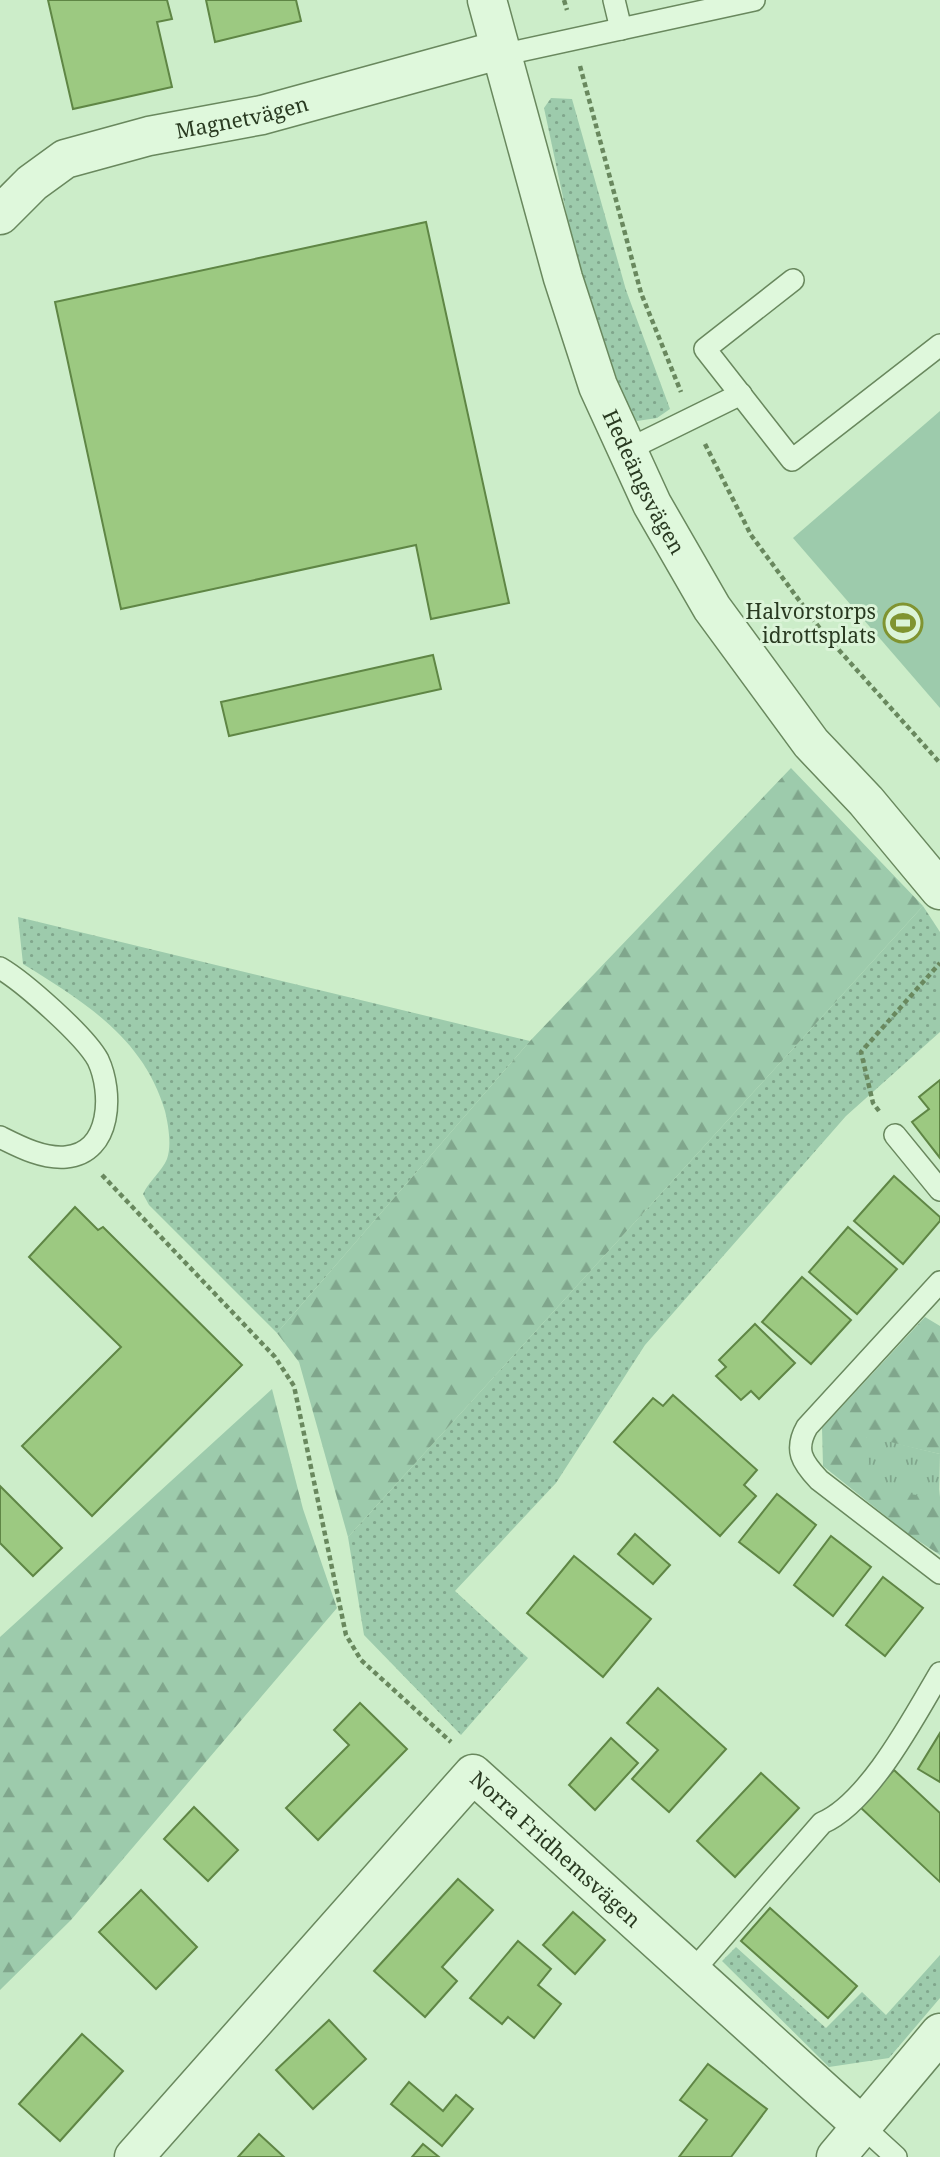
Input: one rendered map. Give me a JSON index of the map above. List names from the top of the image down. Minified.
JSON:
{"streets":{"street":["Magnetvägen","Hedeängsvägen","Norra Fridhemsvägen"]},"crossings":[["Magnetvägen","Hedeängsvägen"]],"places":{"sports":["Halvorstorps idrottsplats"]}}
